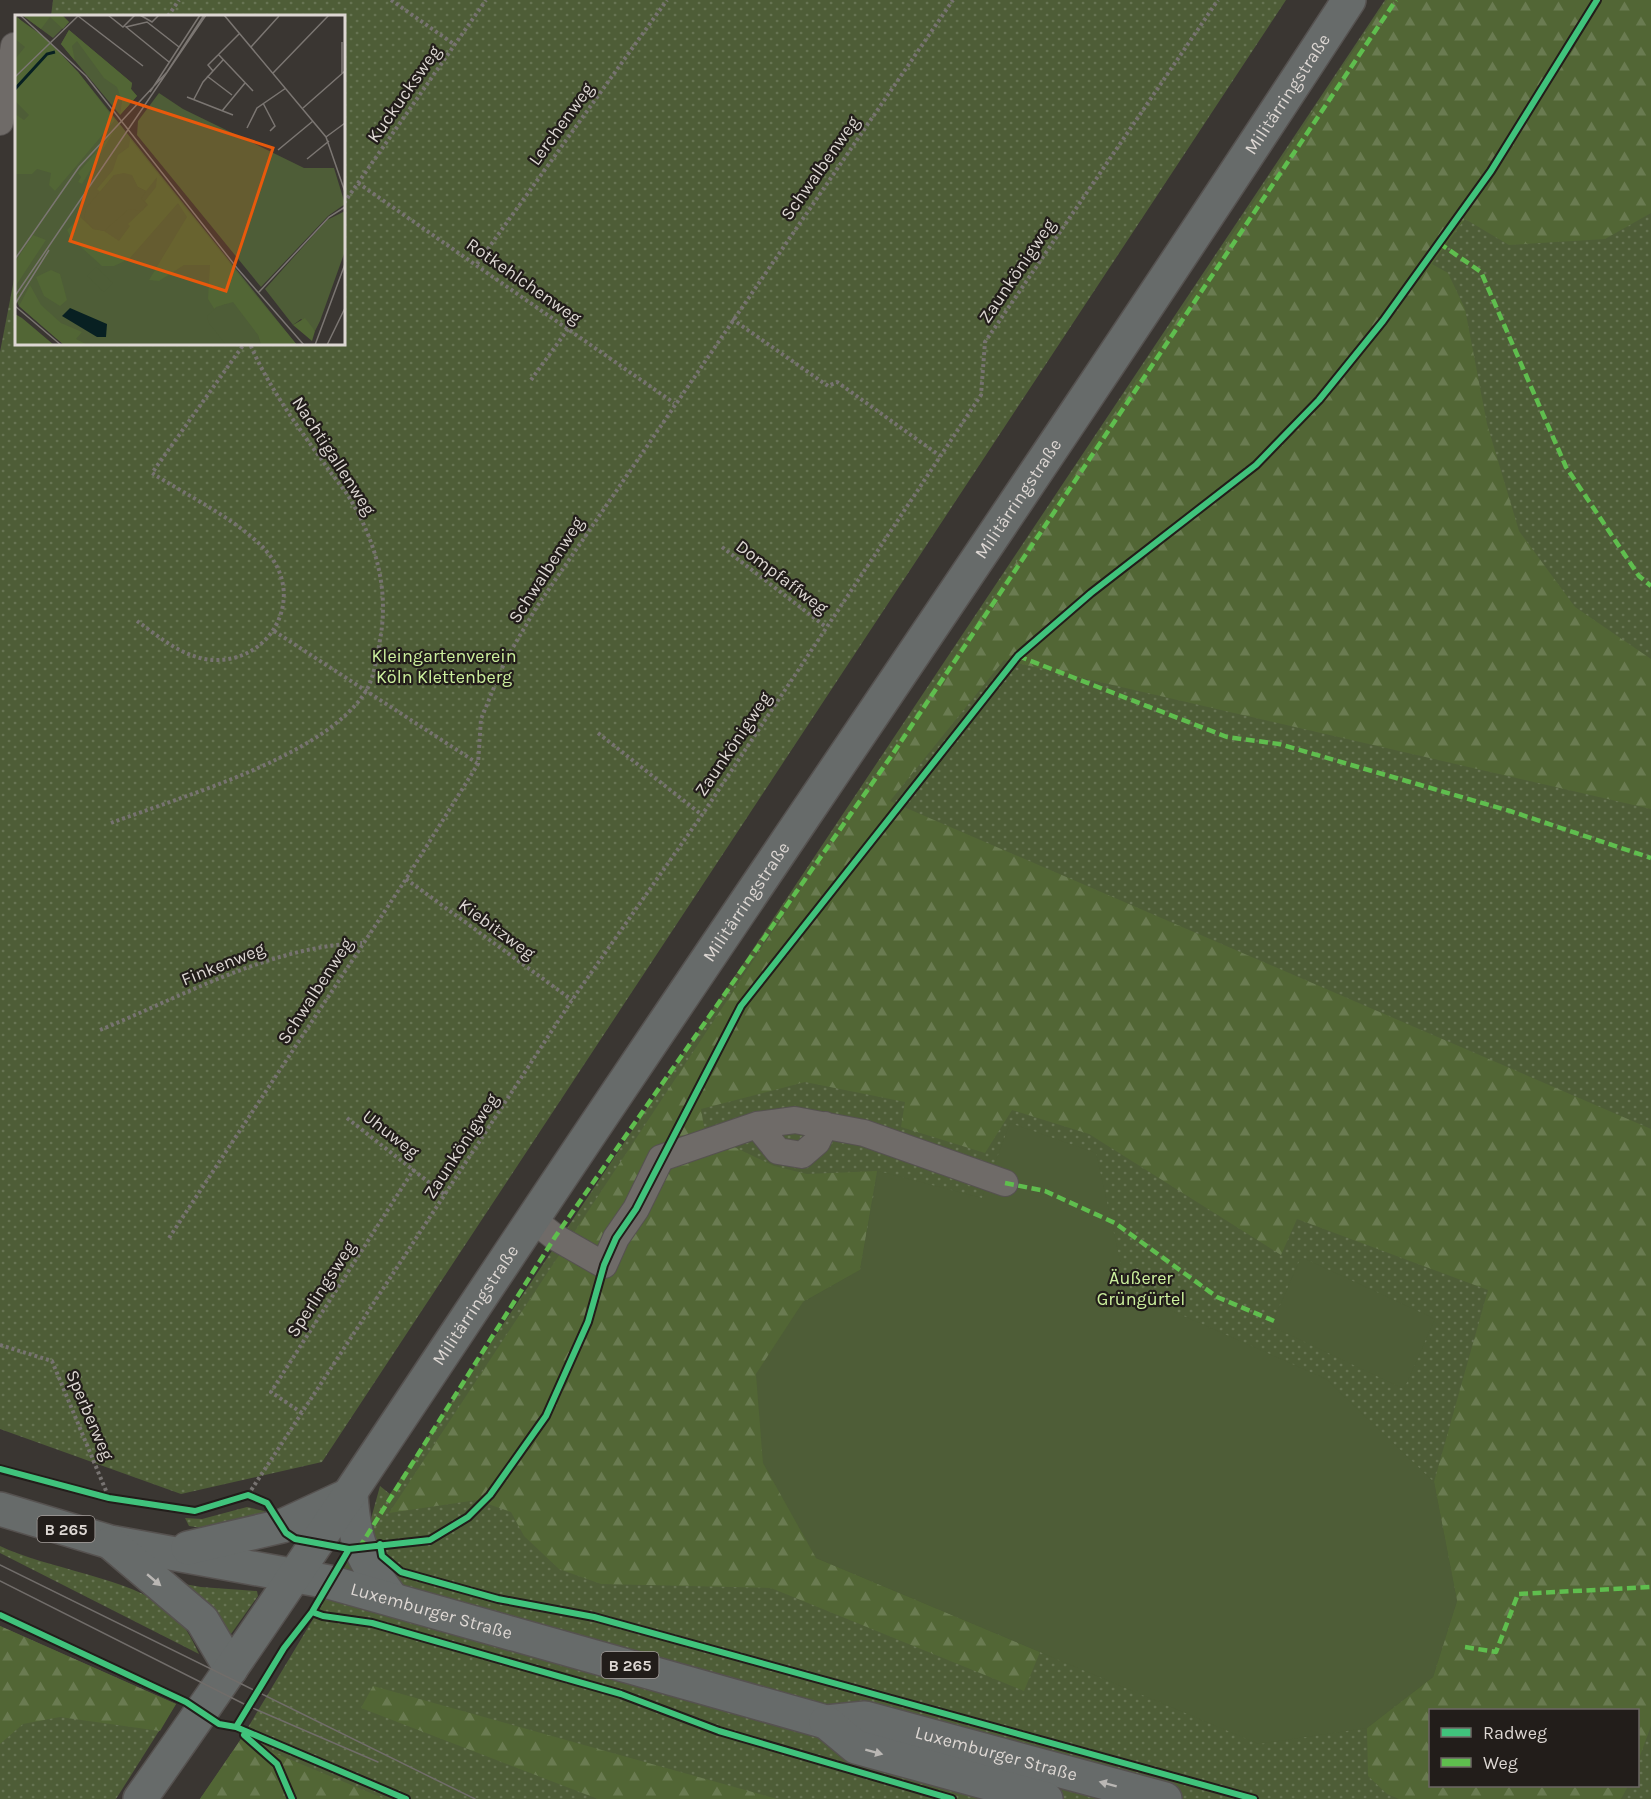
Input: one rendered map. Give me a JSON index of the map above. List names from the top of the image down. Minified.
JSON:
{"streets":{"main road":["Militärringstraße","B 265","Luxemburger Straße"],"path":["Kuckucksweg","Lerchenweg","Schwalbenweg","Zaunkönigweg","Rotkehlchenweg","Nachtigallenweg","Dompfaffweg","Kiebitzweg","Finkenweg","Uhuweg","Sperlingsweg","Sperberweg"]},"crossings":[["Kuckucksweg","Rotkehlchenweg"],["Militärringstraße","Luxemburger Straße"],["Lerchenweg","Rotkehlchenweg"],["Schwalbenweg","Rotkehlchenweg"],["Schwalbenweg","Kiebitzweg"],["Schwalbenweg","Finkenweg"],["Zaunkönigweg","Dompfaffweg"],["Zaunkönigweg","Kiebitzweg"],["Zaunkönigweg","Uhuweg"],["Zaunkönigweg","Sperlingsweg"],["Uhuweg","Sperlingsweg"]],"parks":["Kleingartenverein Köln Klettenberg","Äußerer Grüngürtel"],"legend":["Radweg","Weg"]}
